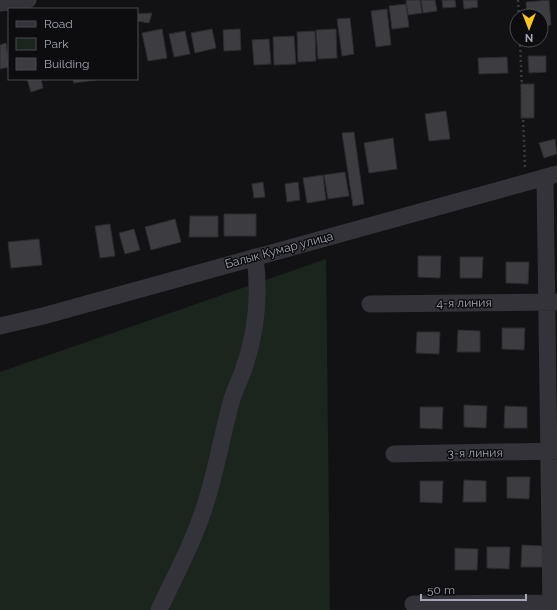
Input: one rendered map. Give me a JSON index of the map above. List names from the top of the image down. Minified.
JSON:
{"streets":{"street":["Балык Кумар улица","4-я линия","3-я линия"]},"legend":["Road","Park","Building"],"scale_bar":"50 m","north":"bottom"}
